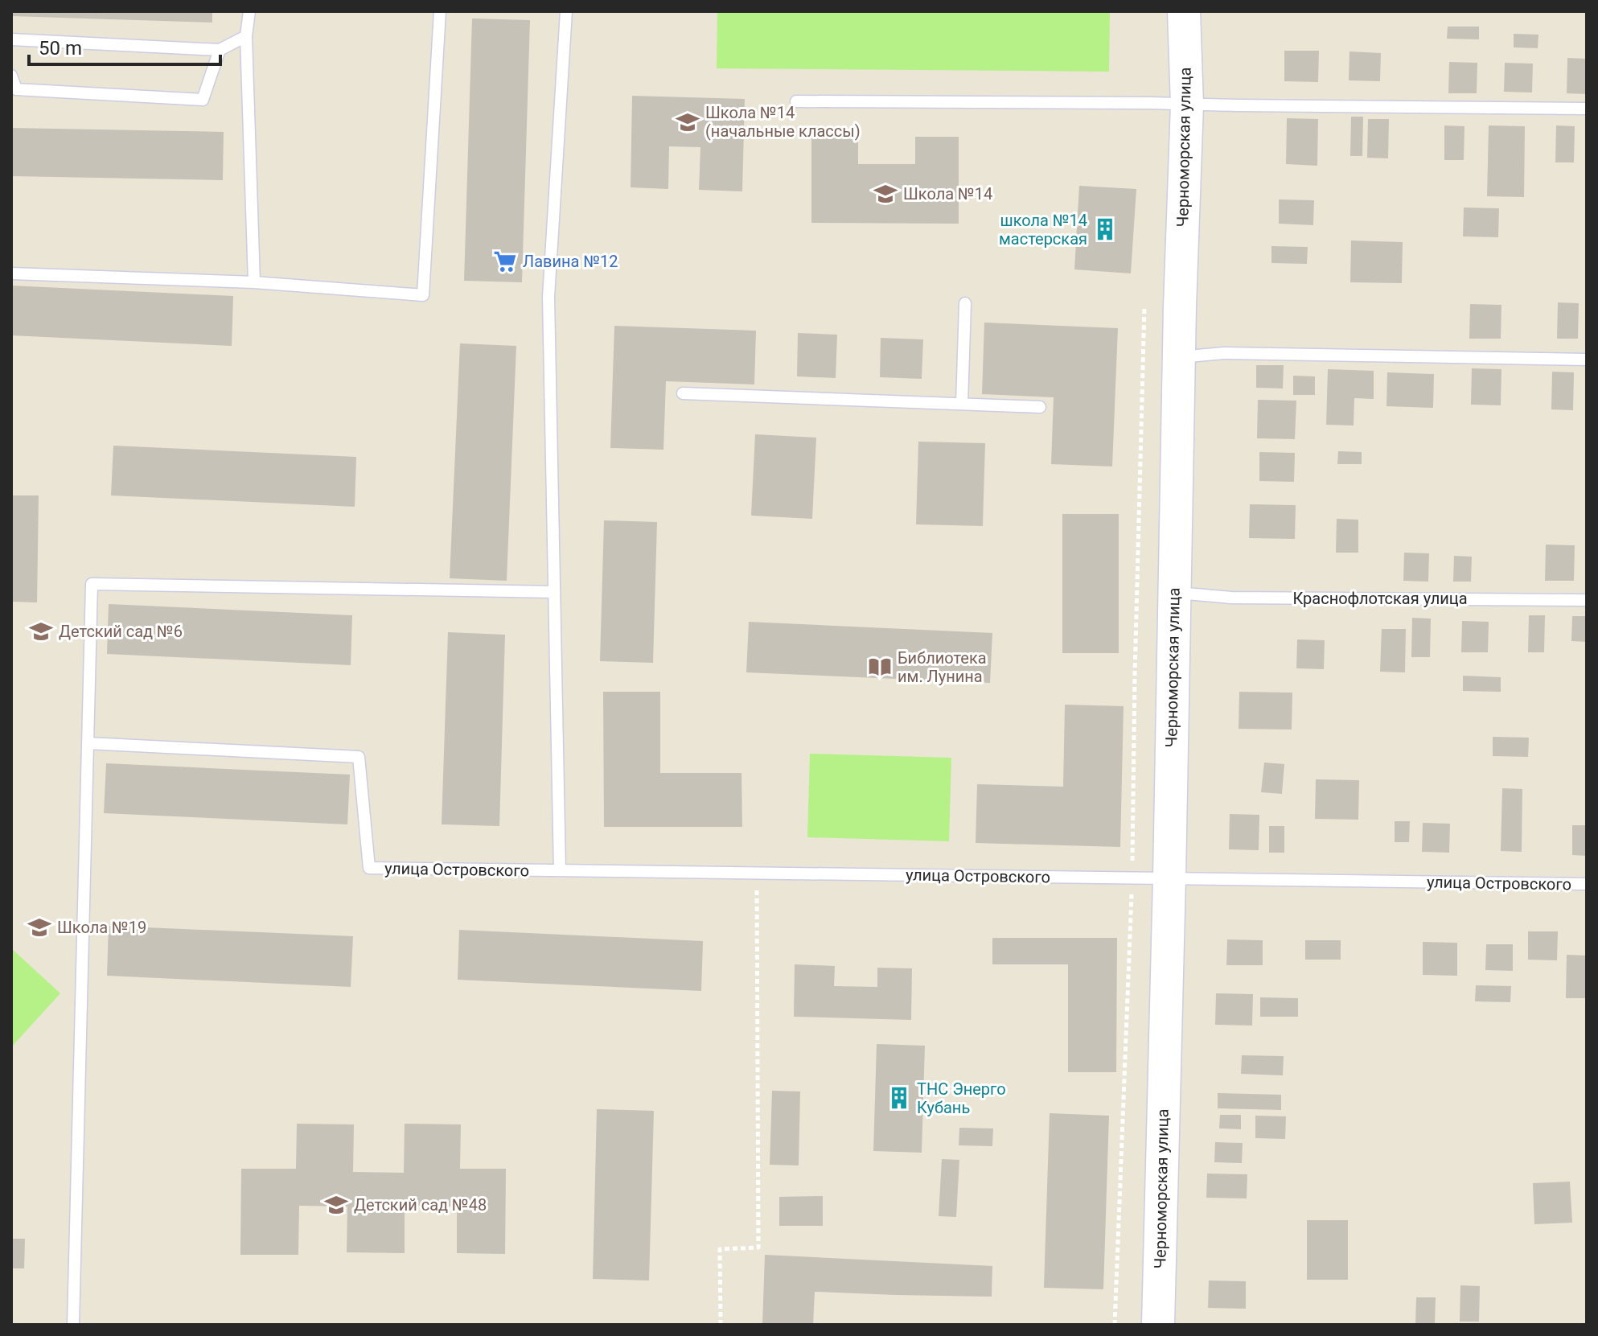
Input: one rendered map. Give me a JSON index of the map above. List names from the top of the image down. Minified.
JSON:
{"streets":{"main road":["Черноморская улица"],"lane":["Краснофлотская улица","улица Островского"]},"crossings":[["Черноморская улица","Краснофлотская улица"],["Черноморская улица","улица Островского"]],"places":{"school or university":["Школа №14 (начальные классы)","Школа №14","Детский сад №6","Школа №19","Детский сад №48"],"building":["школа №14 мастерская","ТНС Энерго Кубань"],"supermarket":["Лавина №12"],"library":["Библиотека им. Лунина"]},"scale_bar":"50 m"}
